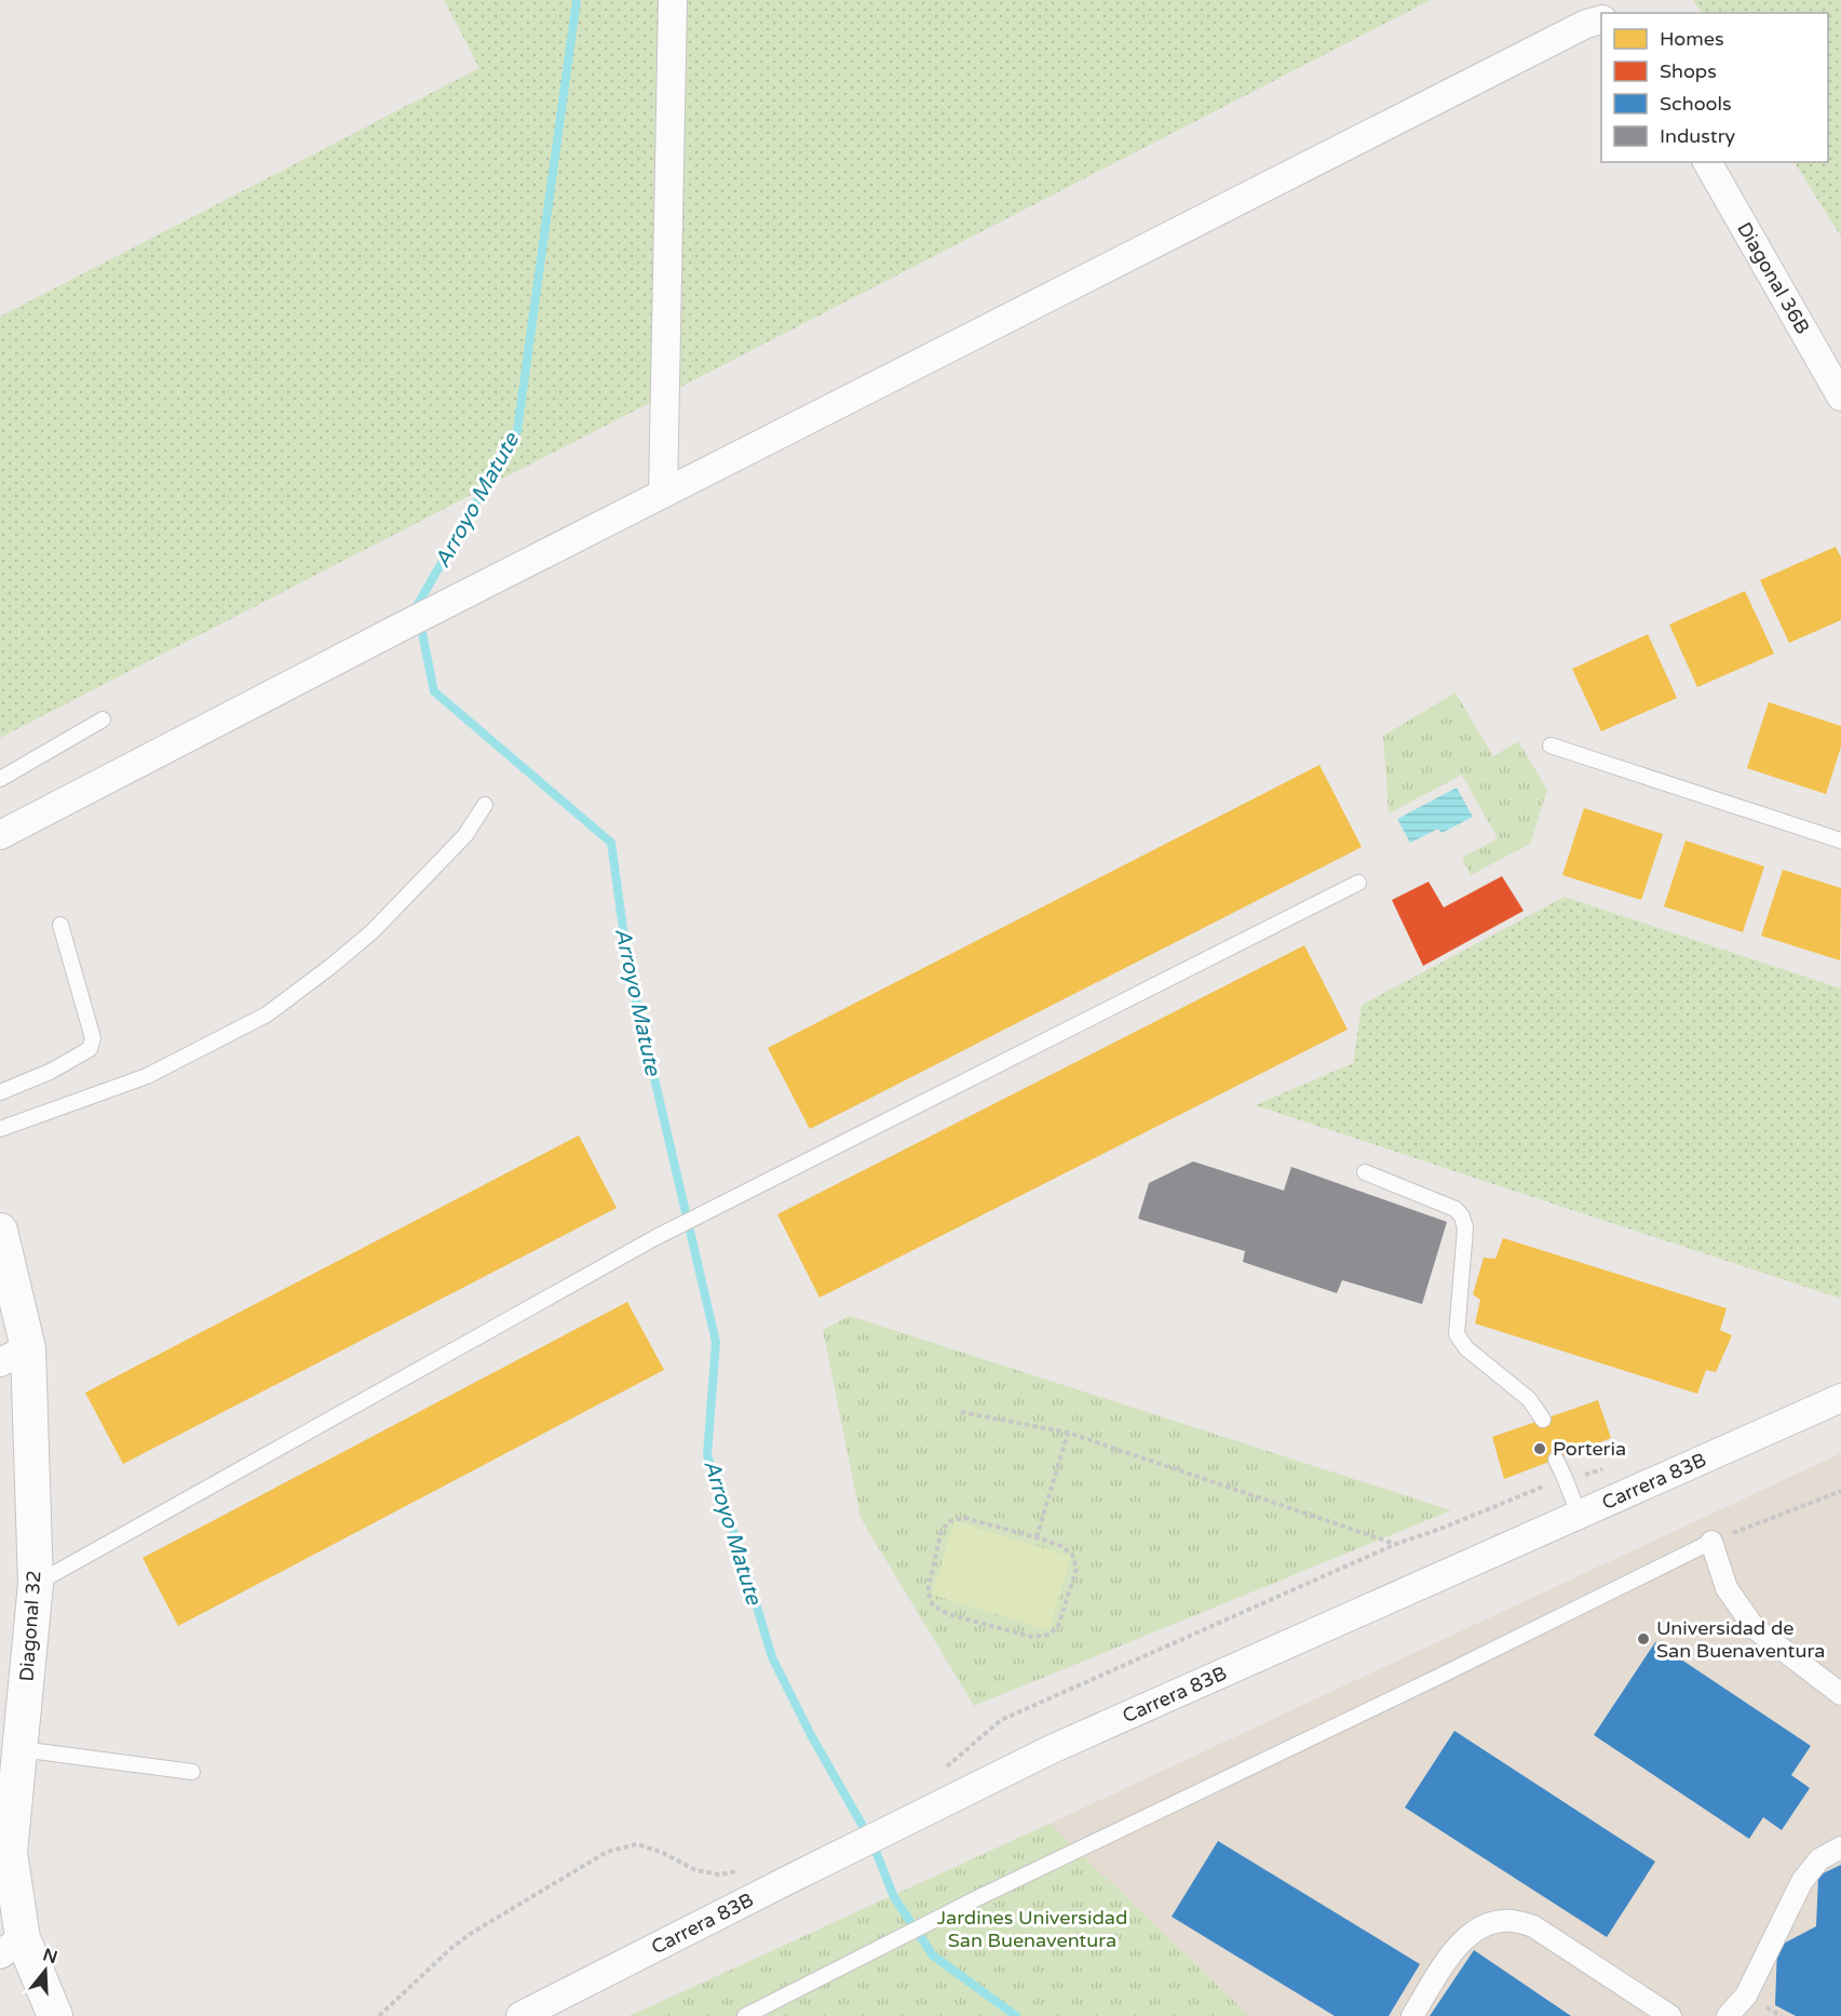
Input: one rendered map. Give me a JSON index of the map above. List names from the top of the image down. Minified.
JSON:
{"streets":{"street":["Diagonal 36B","Carrera 83B","Diagonal 32"]},"water":["Arroyo Matute"],"parks":["Jardines Universidad San Buenaventura"],"places":["Porteria","Universidad de San Buenaventura"],"legend":["Homes","Shops","Schools","Industry"],"north":"top"}
